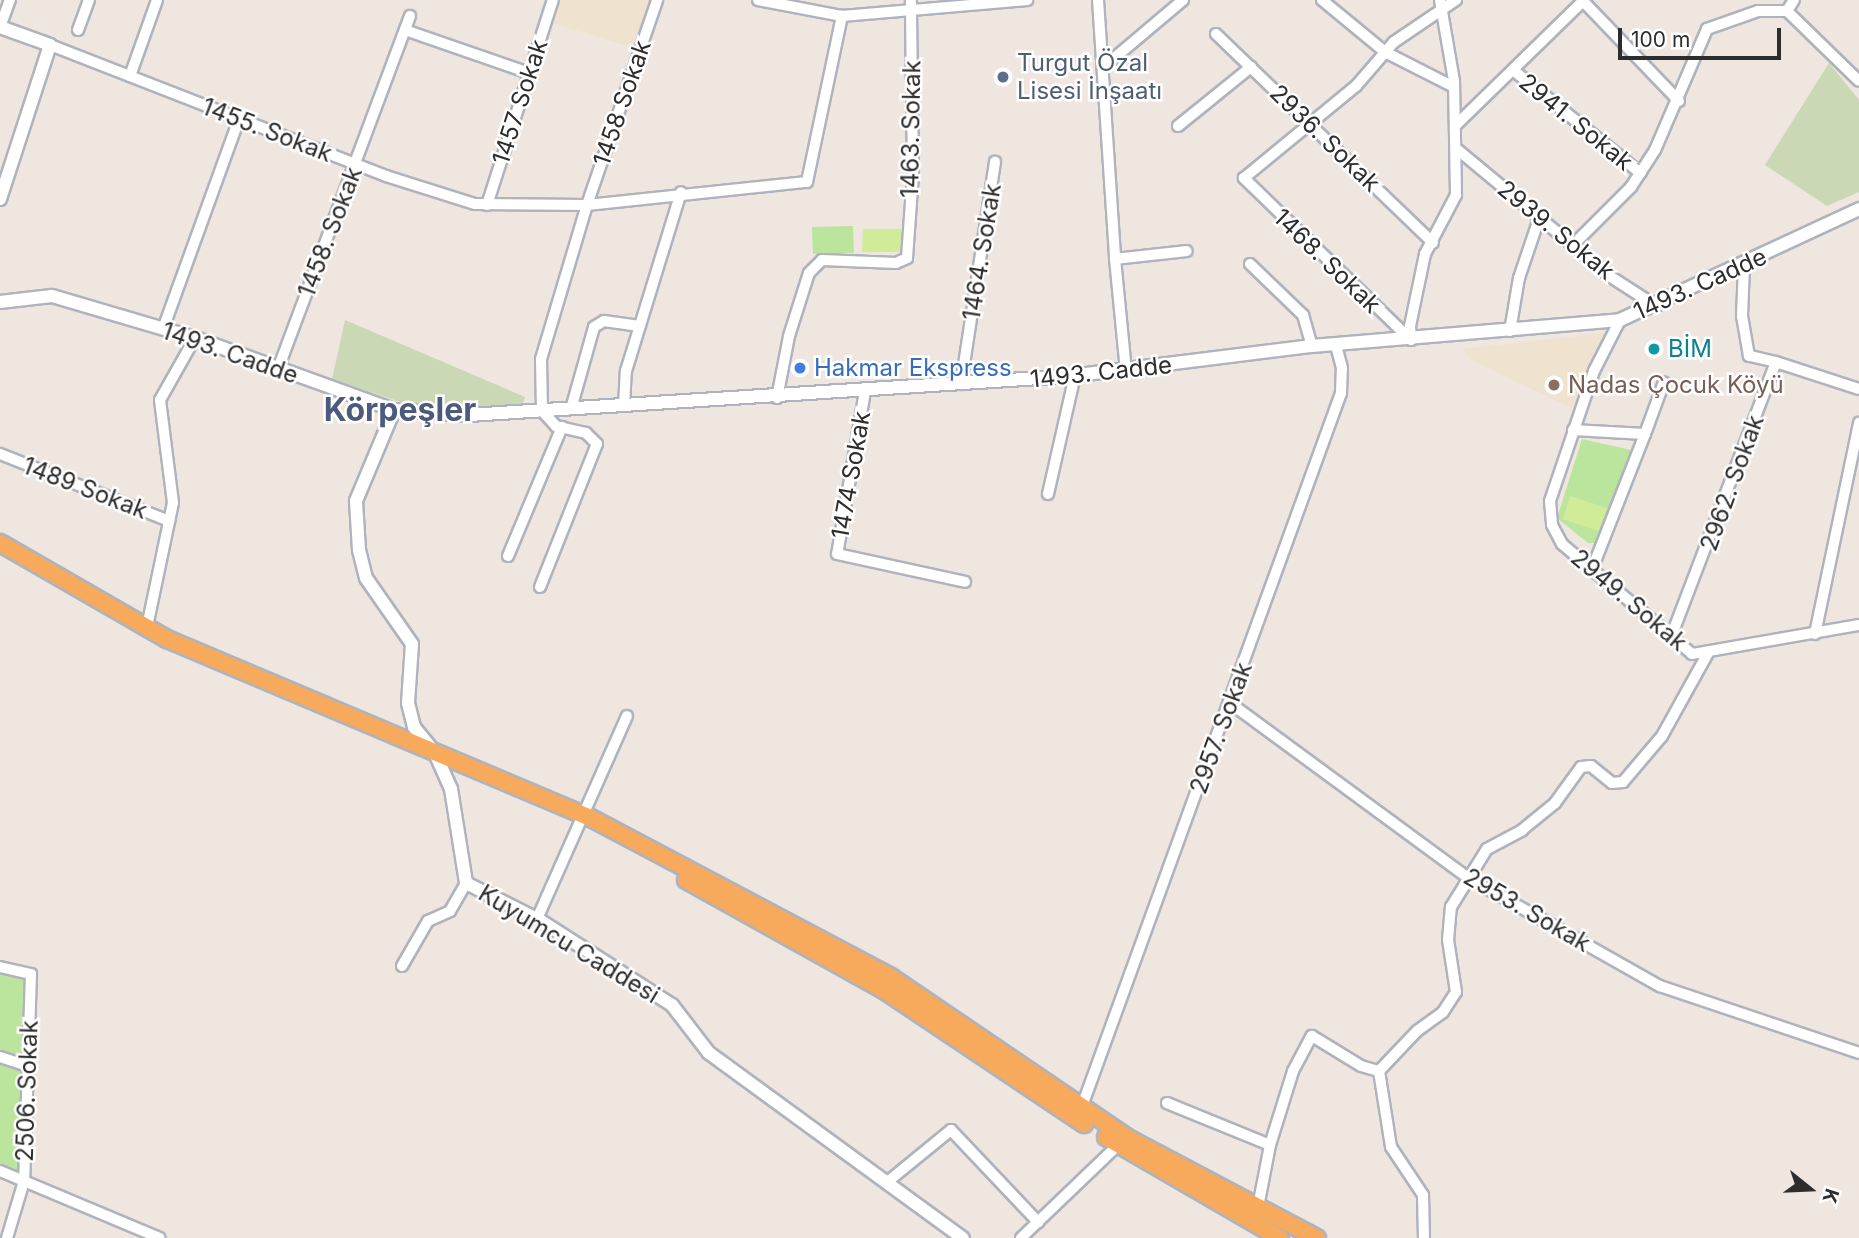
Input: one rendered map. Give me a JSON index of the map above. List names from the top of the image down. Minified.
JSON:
{"streets":{"street":["1457 Sokak","1458 Sokak","2941. Sokak","1463. Sokak","1455. Sokak","2936. Sokak","2939. Sokak","1458. Sokak","1464. Sokak","1468. Sokak","1493. Cadde","1474 Sokak","2962. Sokak","1489 Sokak","2949. Sokak","2957. Sokak","2953. Sokak","Kuyumcu Caddesi","2506. Sokak"]},"crossings":[["1457 Sokak","1455. Sokak"],["1458 Sokak","1455. Sokak"],["1458 Sokak","1493. Cadde"],["1463. Sokak","1493. Cadde"],["1455. Sokak","1458. Sokak"],["2936. Sokak","1468. Sokak"],["2939. Sokak","1493. Cadde"],["1458. Sokak","1493. Cadde"],["1464. Sokak","1493. Cadde"],["1468. Sokak","1493. Cadde"],["1493. Cadde","1474 Sokak"],["1493. Cadde","2949. Sokak"],["1493. Cadde","2957. Sokak"],["1493. Cadde","Kuyumcu Caddesi"],["2962. Sokak","2949. Sokak"],["2957. Sokak","2953. Sokak"]],"districts":["Körpeşler"],"places":["Turgut Özal Lisesi İnşaatı","BİM","Hakmar Ekspress","Nadas Çocuk Köyü"],"scale_bar":"100 m","north":"right"}
